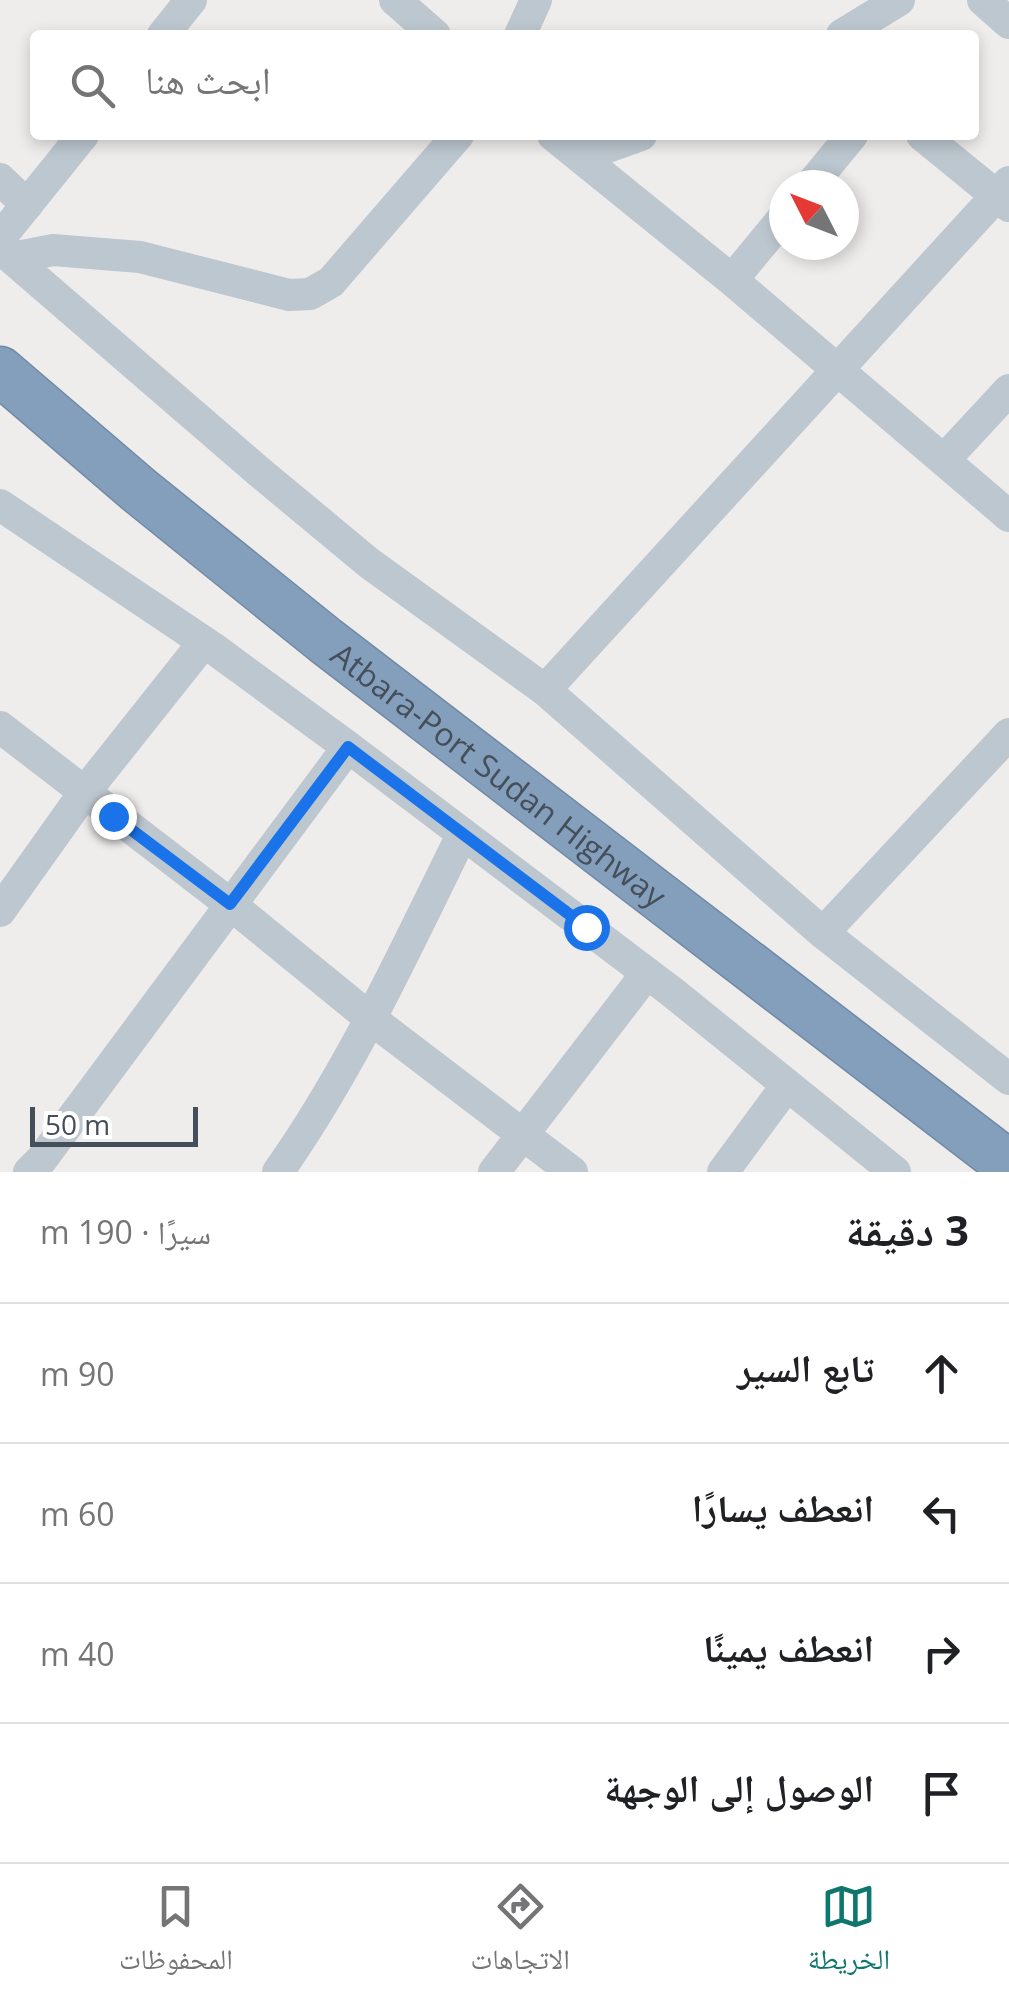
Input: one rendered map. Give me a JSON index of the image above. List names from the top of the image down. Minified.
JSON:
{"streets":{"highway":["Atbara-Port Sudan Highway"]},"scale_bar":"50 m","north":"top left","page":{"search":"ابحث هنا","scale":"50 m","heading":["3 دقيقة","سيرًا · 190 m"],"list":[["تابع السير","90 m"],["انعطف يسارًا","60 m"],["انعطف يمينًا","40 m"],"الوصول إلى الوجهة"],"nav":["الخريطة","الاتجاهات","المحفوظات"]}}
